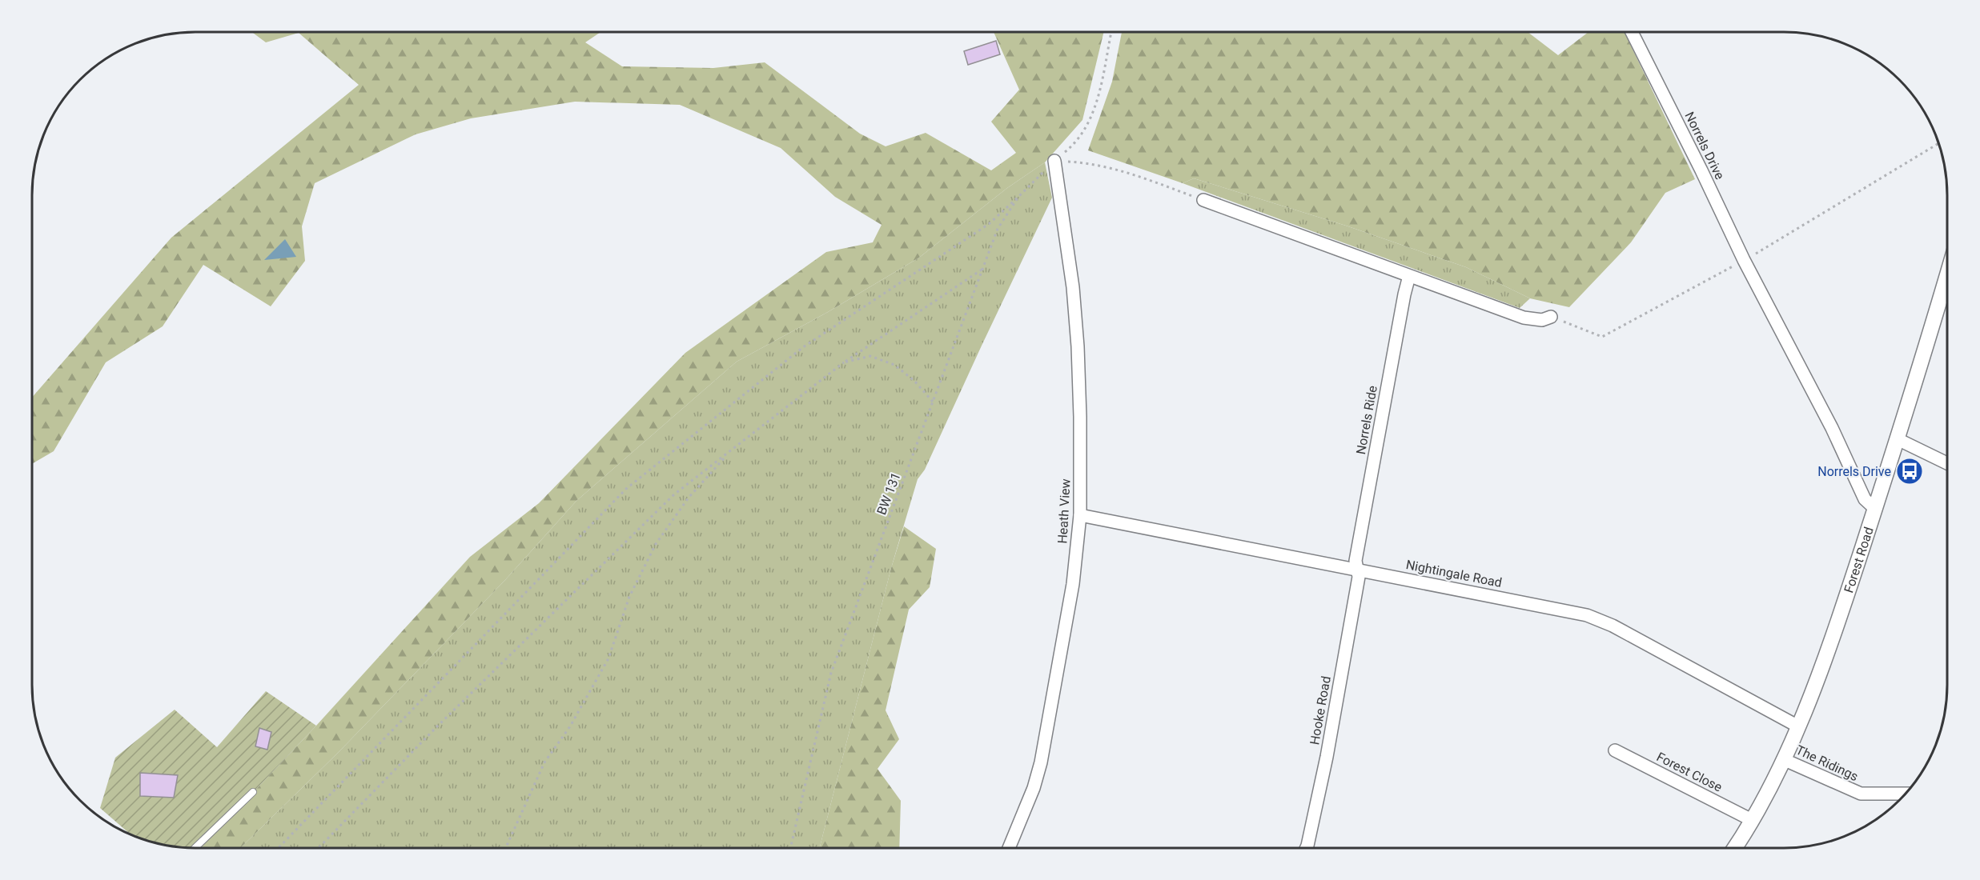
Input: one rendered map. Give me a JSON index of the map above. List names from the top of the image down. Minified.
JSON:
{"streets":{"street":["Norrels Drive","Norrels Ride","Heath View","Forest Road","Nightingale Road","Hooke Road","The Ridings","Forest Close"],"path":["BW 131"]},"crossings":[["Norrels Drive","Forest Road"],["Norrels Ride","Nightingale Road"],["Norrels Ride","Hooke Road"],["BW 131","Heath View"],["Heath View","Nightingale Road"],["Forest Road","Nightingale Road"],["Forest Road","The Ridings"],["Forest Road","Forest Close"],["Nightingale Road","Hooke Road"]],"places":{"bus stop":["Norrels Drive"]}}
